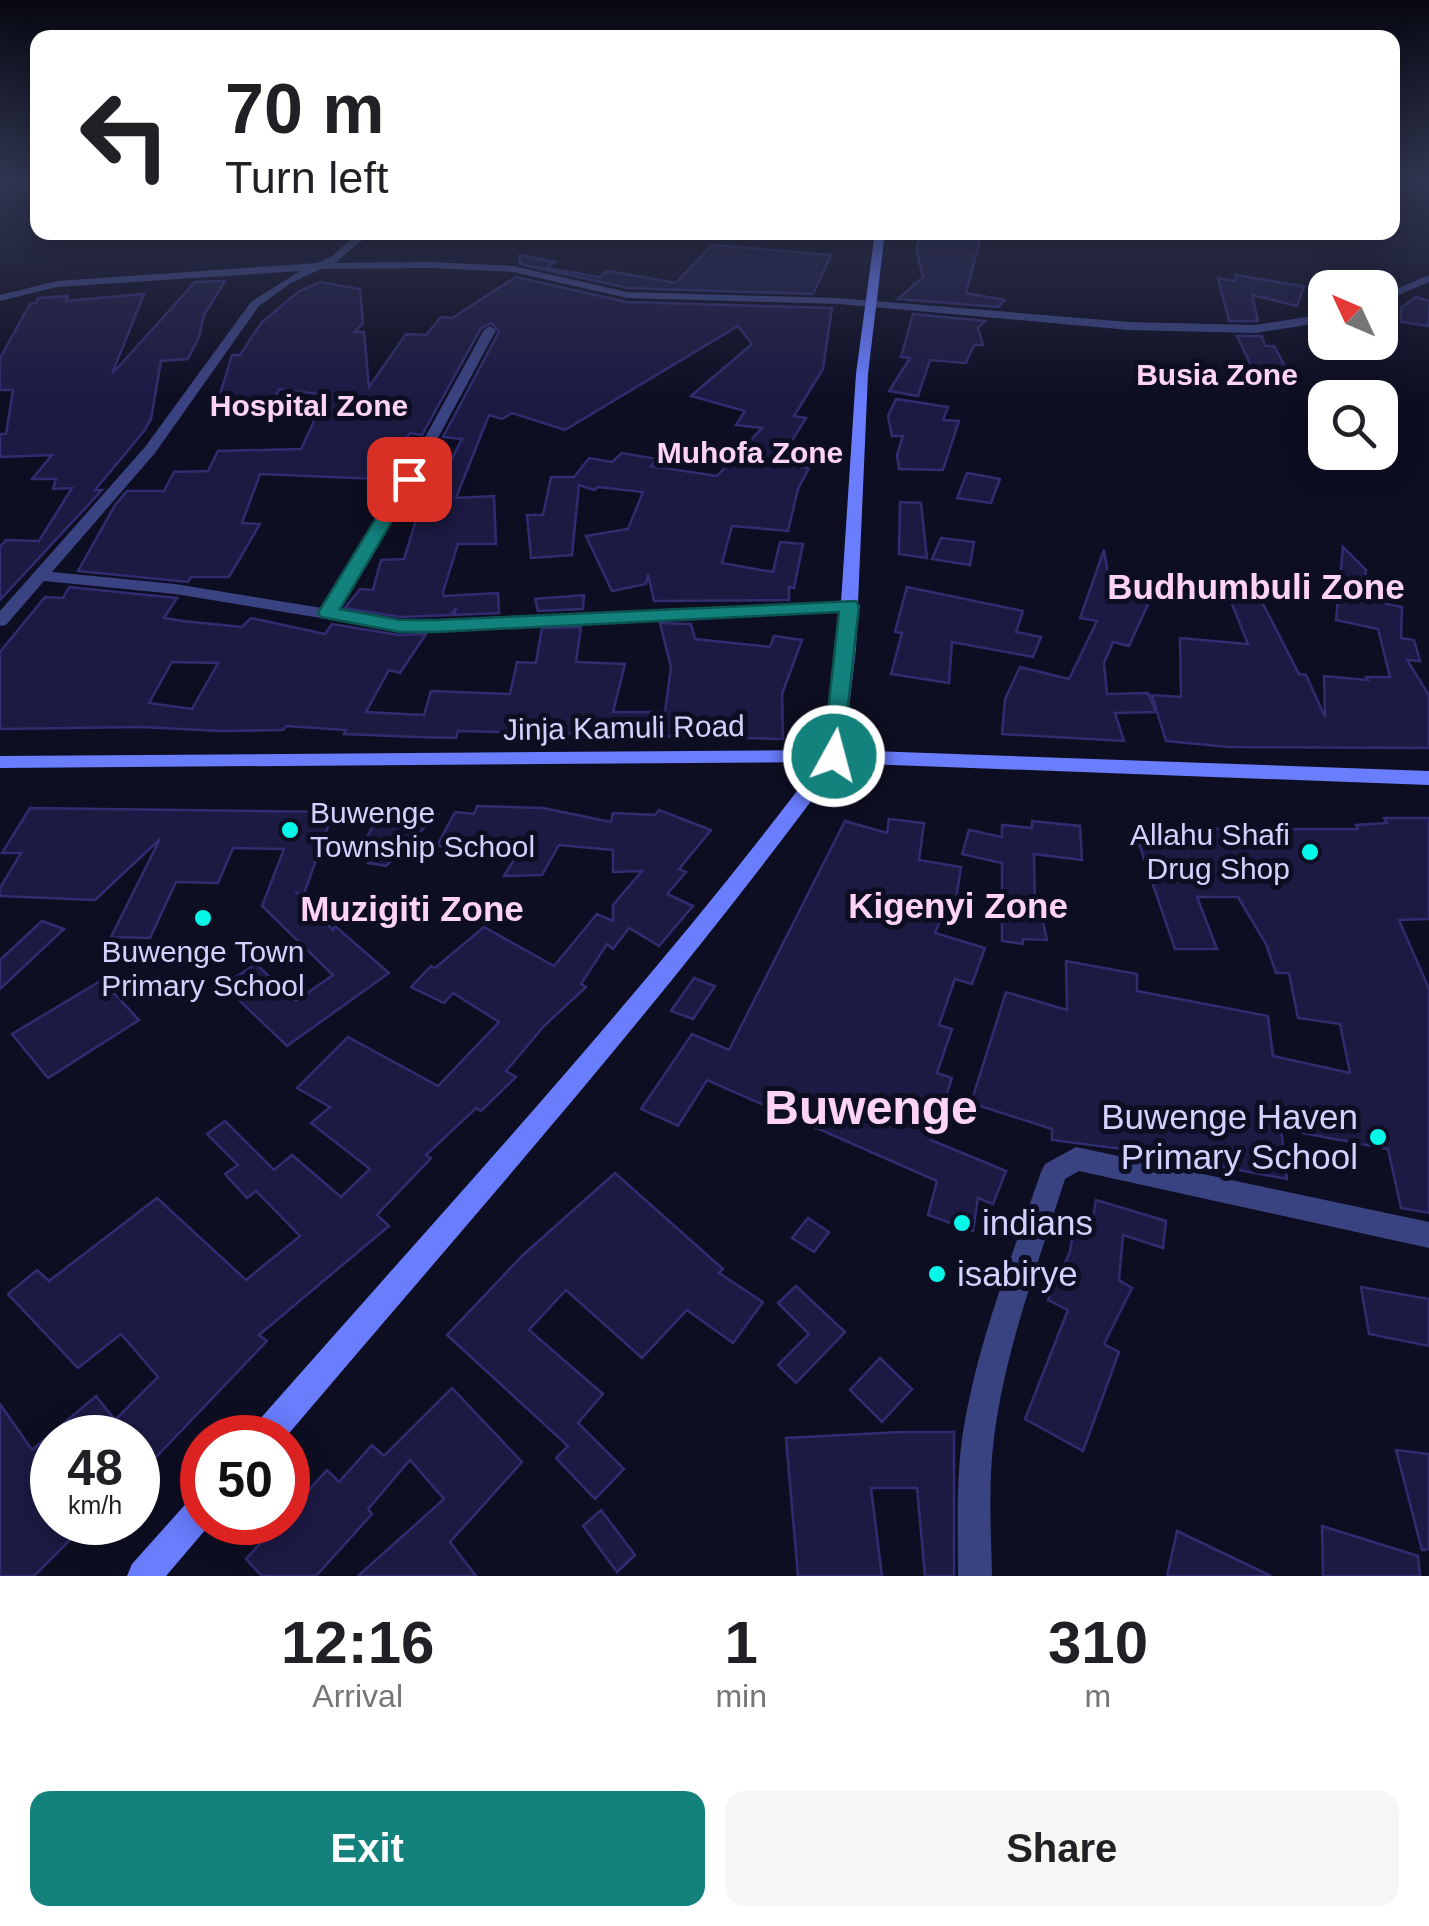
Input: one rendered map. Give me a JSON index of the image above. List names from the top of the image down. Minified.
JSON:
{"streets":{"main road":["Jinja Kamuli Road"]},"districts":["Busia Zone","Hospital Zone","Muhofa Zone","Budhumbuli Zone","Kigenyi Zone","Muzigiti Zone","Buwenge"],"places":["Buwenge Township School","Allahu Shafi Drug Shop","Buwenge Town Primary School","Buwenge Haven Primary School","indians","isabirye"],"north":"top left","page":{"turn":["70 m","Turn left"],"speed":"48 km/h","limit":"50","eta":["12:16","Arrival","1","min","310","m"],"buttons":["Exit","Share"]}}
